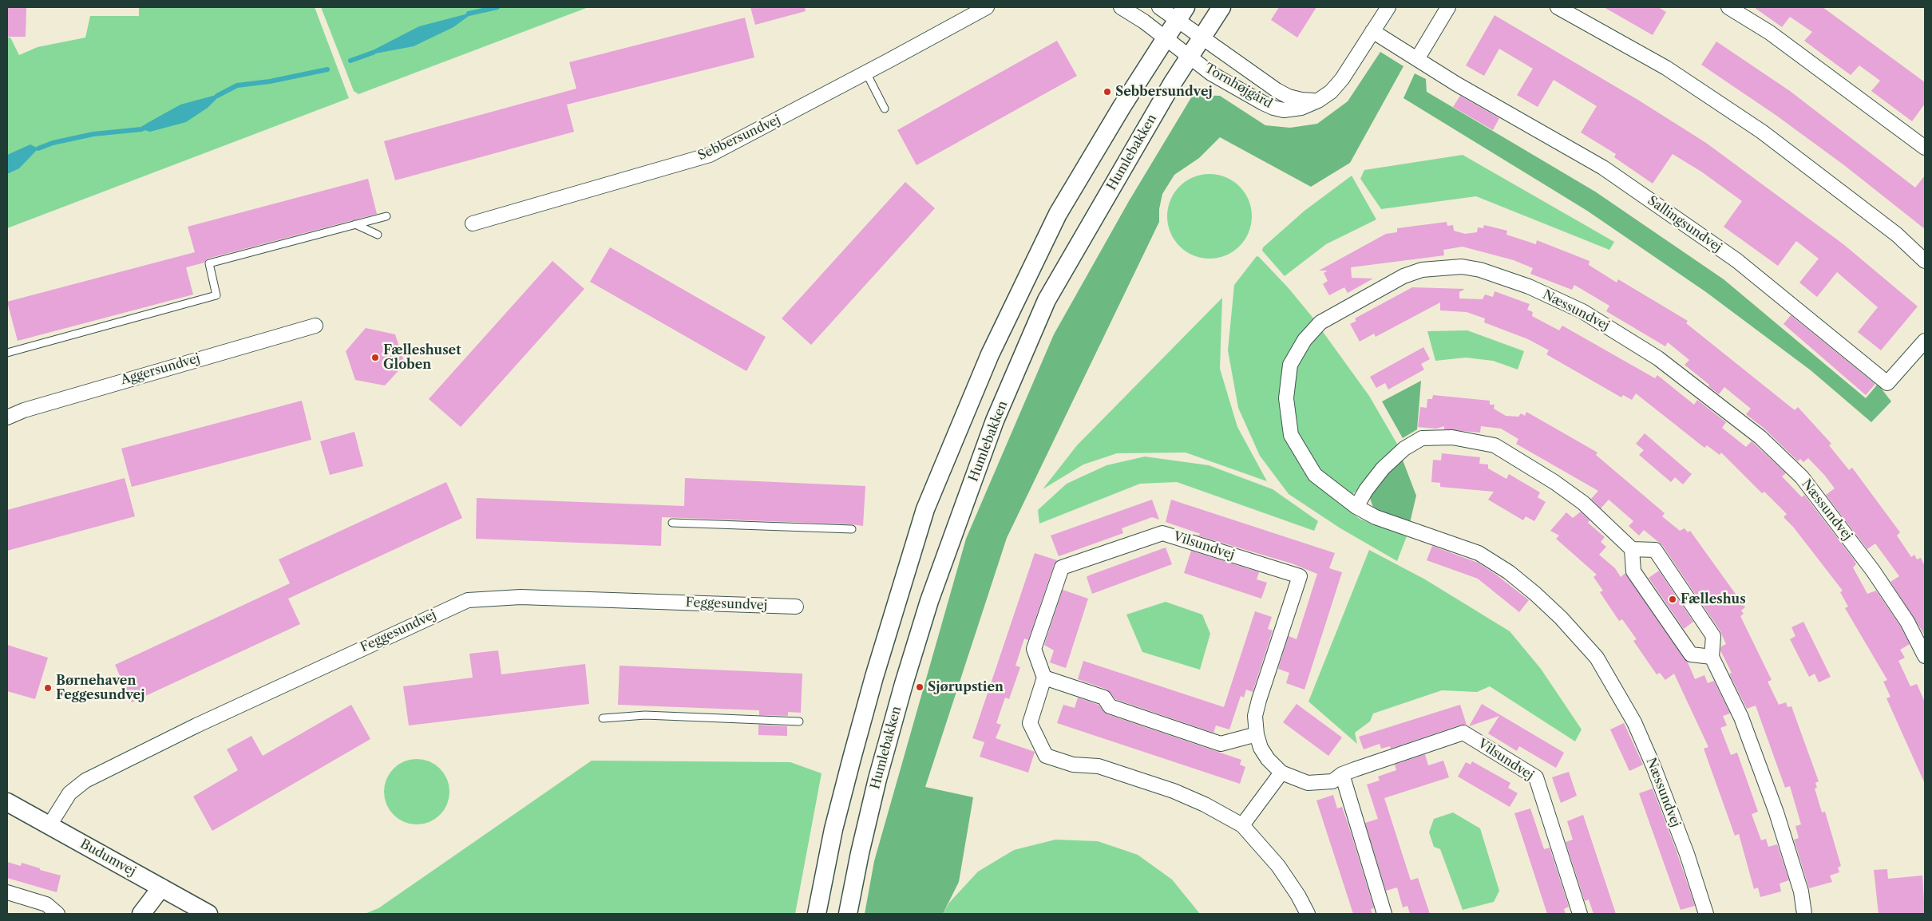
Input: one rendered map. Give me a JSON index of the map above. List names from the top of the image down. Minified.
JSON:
{"streets":{"street":["Tornhøjgård","Sebbersundvej","Humlebakken","Sallingsundvej","Næssundvej","Aggersundvej","Vilsundvej","Feggesundvej","Budumvej"]},"crossings":[["Tornhøjgård","Humlebakken"],["Tornhøjgård","Sallingsundvej"],["Feggesundvej","Budumvej"]],"places":["Sebbersundvej","Fælleshuset Globen","Fælleshus","Sjørupstien","Børnehaven Feggesundvej"]}
